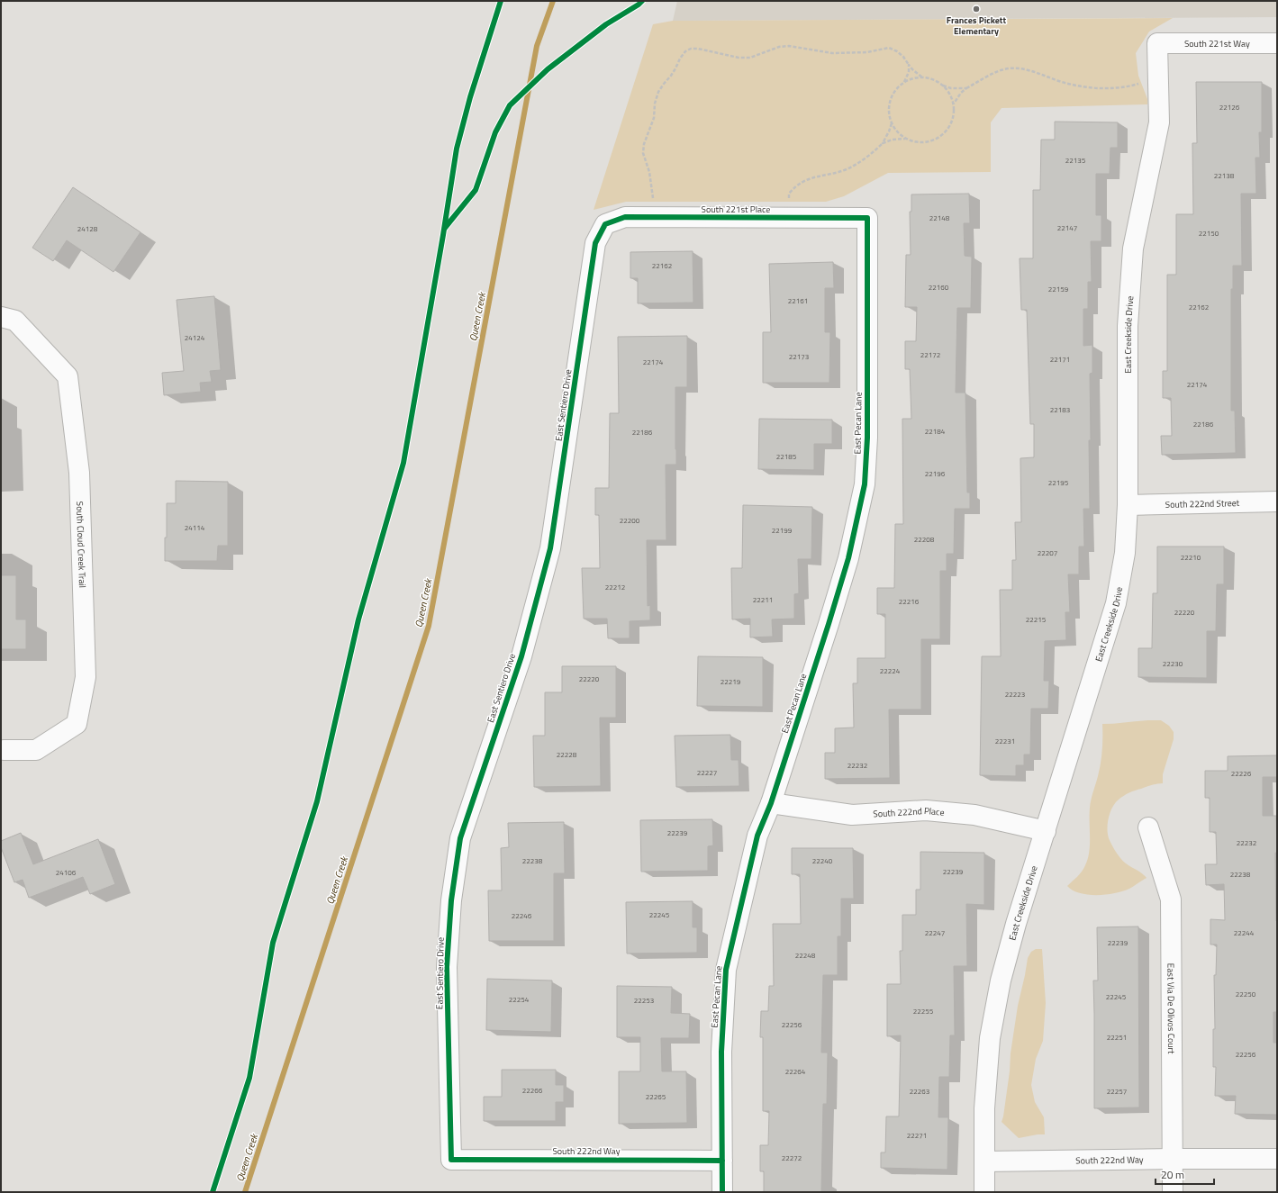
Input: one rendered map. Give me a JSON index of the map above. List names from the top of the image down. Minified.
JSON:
{"streets":{"street":["South 221st Way","South 221st Place","East Creekside Drive","East Sentiero Drive","East Pecan Lane","South 222nd Street","South Cloud Creek Trail","South 222nd Place","East Via De Olivos Court","South 222nd Way"]},"crossings":[["South 221st Way","East Creekside Drive"],["South 221st Place","East Sentiero Drive"],["South 221st Place","East Pecan Lane"],["East Creekside Drive","South 222nd Street"],["East Creekside Drive","South 222nd Place"],["East Creekside Drive","South 222nd Way"],["East Sentiero Drive","South 222nd Way"],["East Pecan Lane","South 222nd Place"],["East Pecan Lane","South 222nd Way"],["East Via De Olivos Court","South 222nd Way"]],"water":["Queen Creek"],"places":["Frances Pickett Elementary"],"house_numbers":["22126","22135","22138","22148","22147","24128","22150","22162","22160","22159","22161","22162","24124","22172","22173","22171","22174","22174","22183","22186","22184","22186","22185","22196","22195","22200","24114","22199","22208","22207","22210","22212","22211","22216","22220","22215","22230","22224","22220","22219","22223","22231","22228","22232","22227","22226","22239","22232","22238","22240","22239","24106","22238","22245","22246","22247","22244","22239","22248","22250","22245","22254","22253","22255","22256","22251","22256","22264","22266","22263","22257","22265","22271","22272"],"scale_bar":"20 m"}
